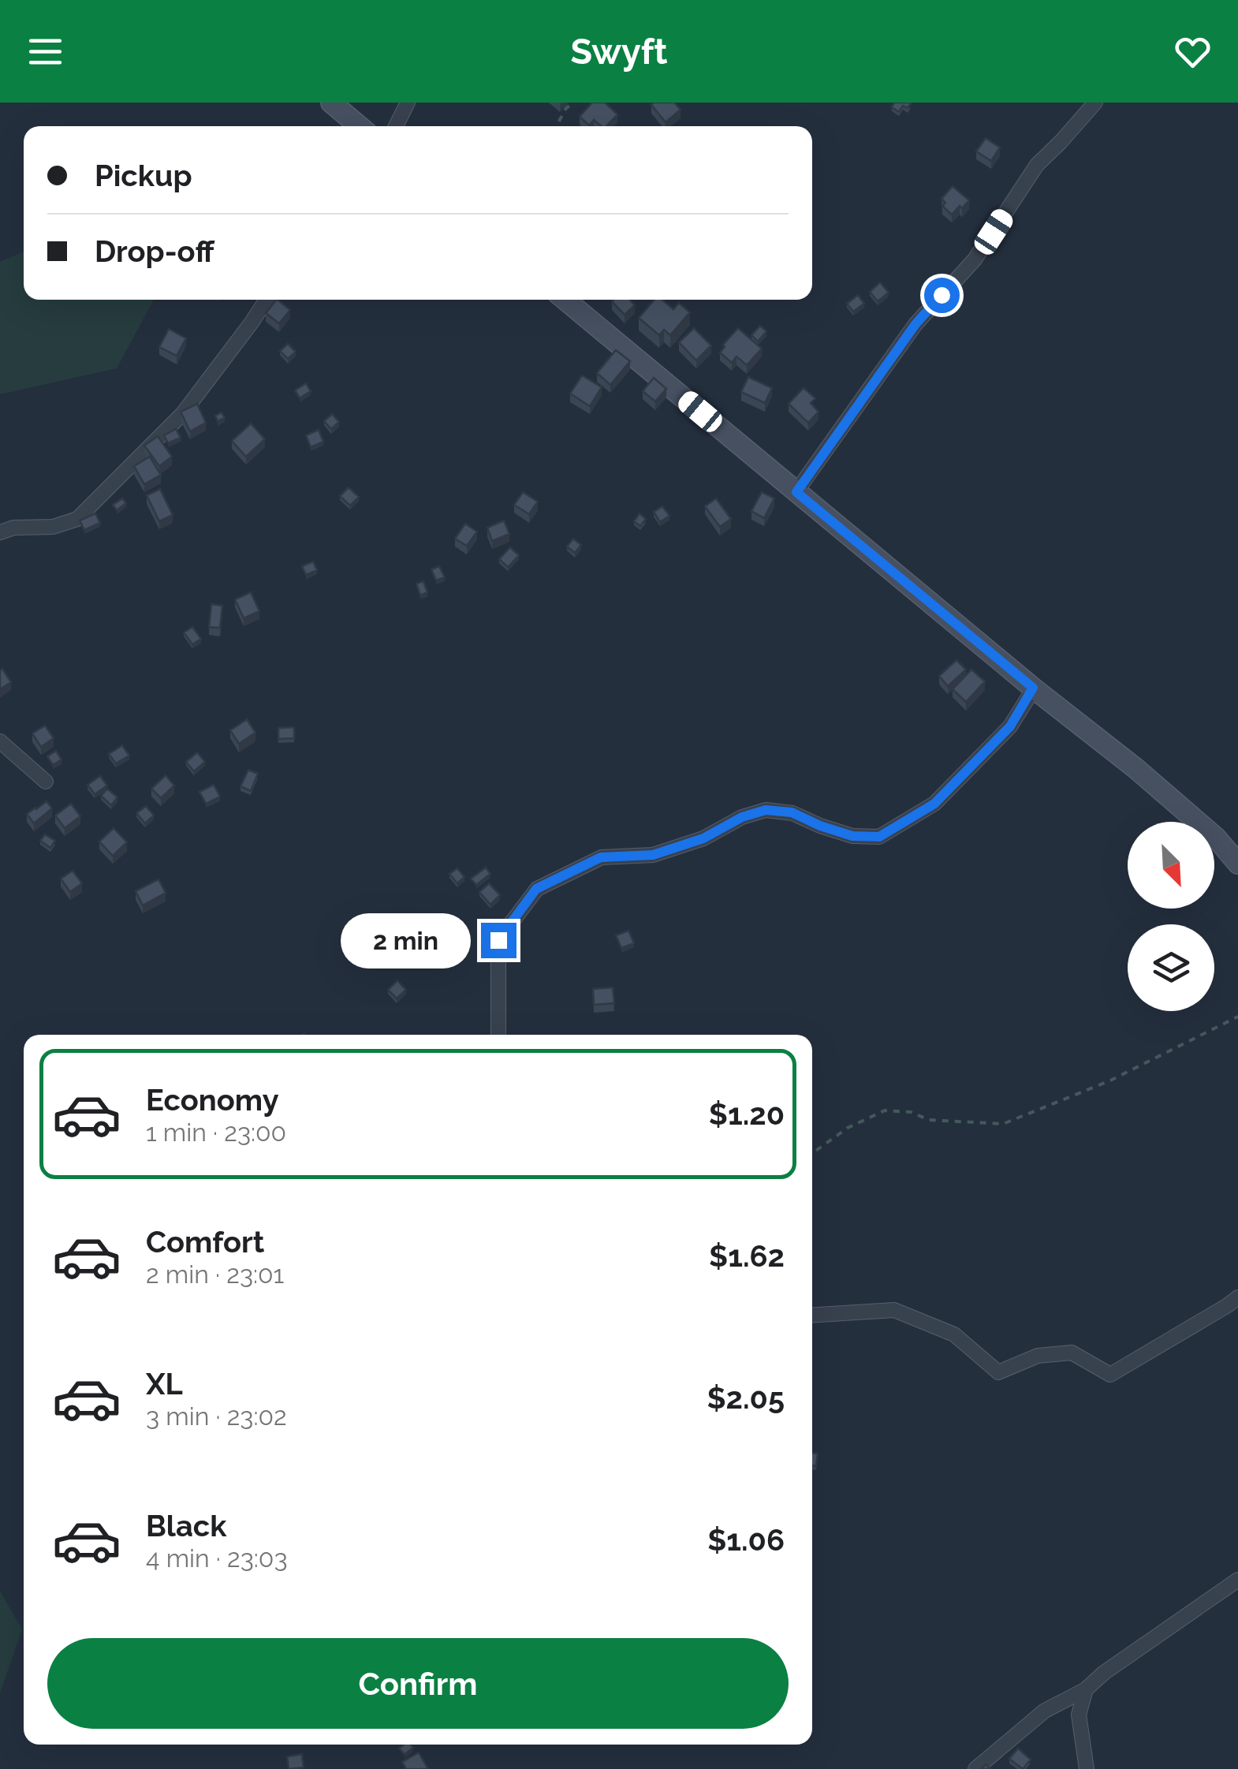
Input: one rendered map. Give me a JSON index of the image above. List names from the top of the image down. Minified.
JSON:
{"north":"bottom right","page":{"header":"Swyft","banner":["Pickup","Drop-off"],"bubble":"2 min","list":[{"name":"Economy","note":"1 min · 23:00","value":"$1.20"},{"name":"Comfort","note":"2 min · 23:01","value":"$1.62"},{"name":"XL","note":"3 min · 23:02","value":"$2.05"},{"name":"Black","note":"4 min · 23:03","value":"$1.06"}],"buttons":"Confirm"}}
